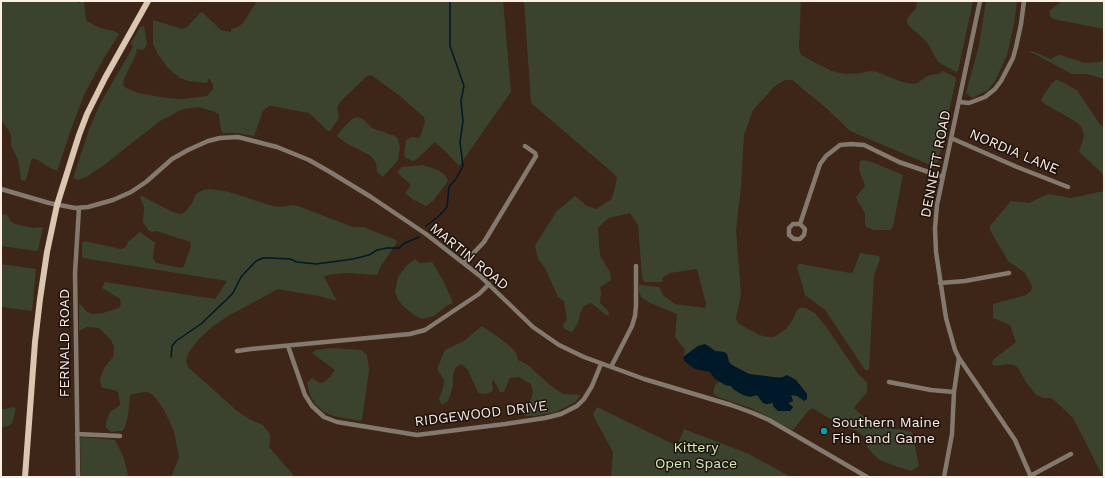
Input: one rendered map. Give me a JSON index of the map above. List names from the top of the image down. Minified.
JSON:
{"streets":{"street":["NORDIA LANE","DENNETT ROAD","MARTIN ROAD","FERNALD ROAD","RIDGEWOOD DRIVE"]},"crossings":[["NORDIA LANE","DENNETT ROAD"],["MARTIN ROAD","FERNALD ROAD"],["MARTIN ROAD","RIDGEWOOD DRIVE"]],"parks":["Kittery Open Space"],"places":["Southern Maine Fish and Game"]}
